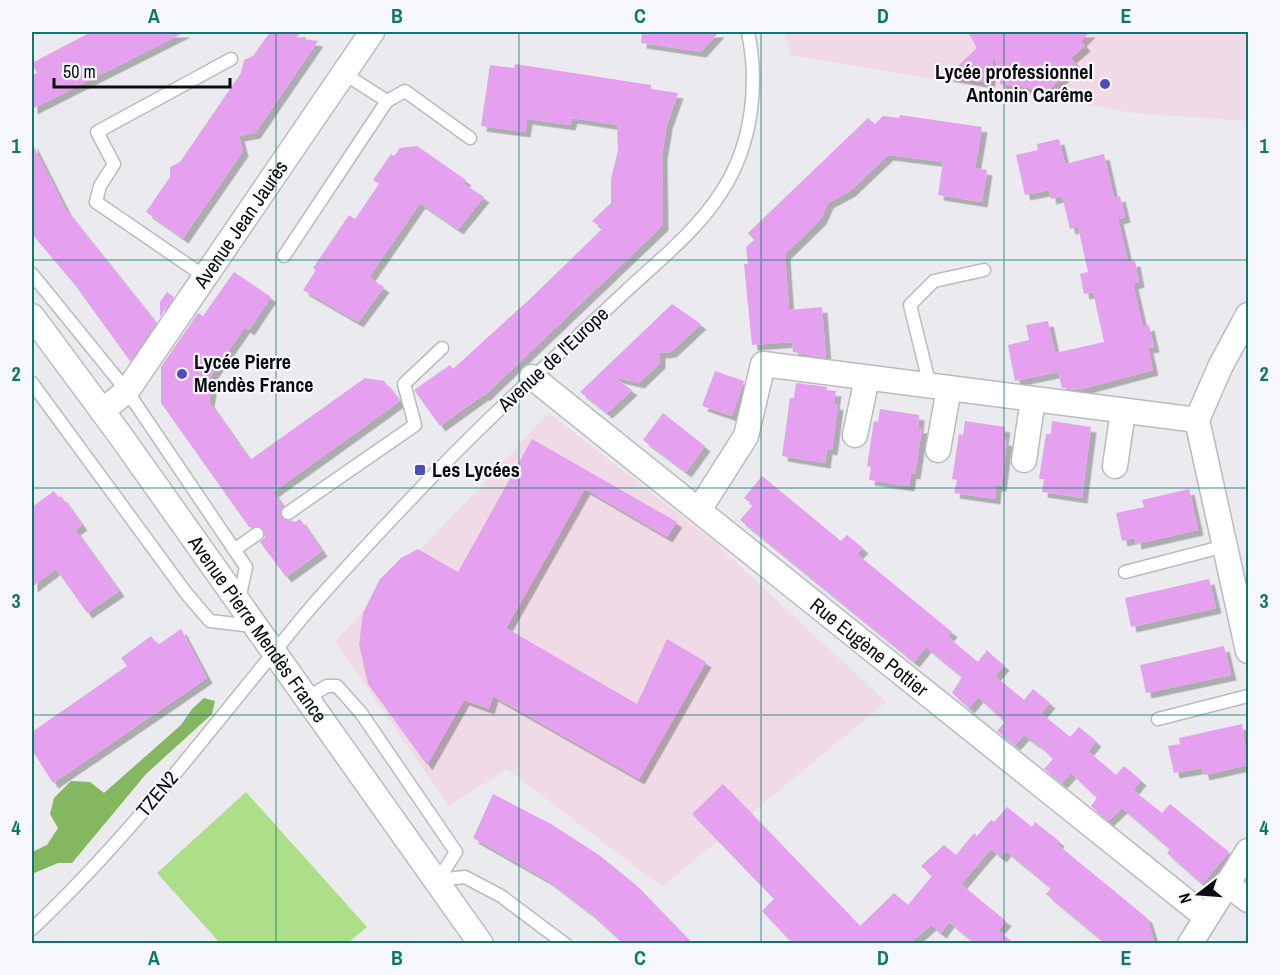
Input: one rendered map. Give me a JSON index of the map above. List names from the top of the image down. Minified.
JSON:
{"streets":{"street":["Avenue Jean Jaurès","Avenue Pierre Mendès France","Rue Eugène Pottier"],"lane":["Avenue de l'Europe","TZEN2"]},"crossings":[["Avenue Jean Jaurès","Avenue Pierre Mendès France"],["Avenue de l'Europe","Avenue Pierre Mendès France"],["Avenue de l'Europe","Rue Eugène Pottier"],["Avenue de l'Europe","TZEN2"],["Avenue Pierre Mendès France","TZEN2"]],"places":{"other":["Lycée professionnel Antonin Carême","Lycée Pierre Mendès France"],"transit":["Les Lycées"]},"scale_bar":"50 m","north":"left","grid":{"columns":["A","B","C","D","E"],"rows":["1","2","3","4"]}}
